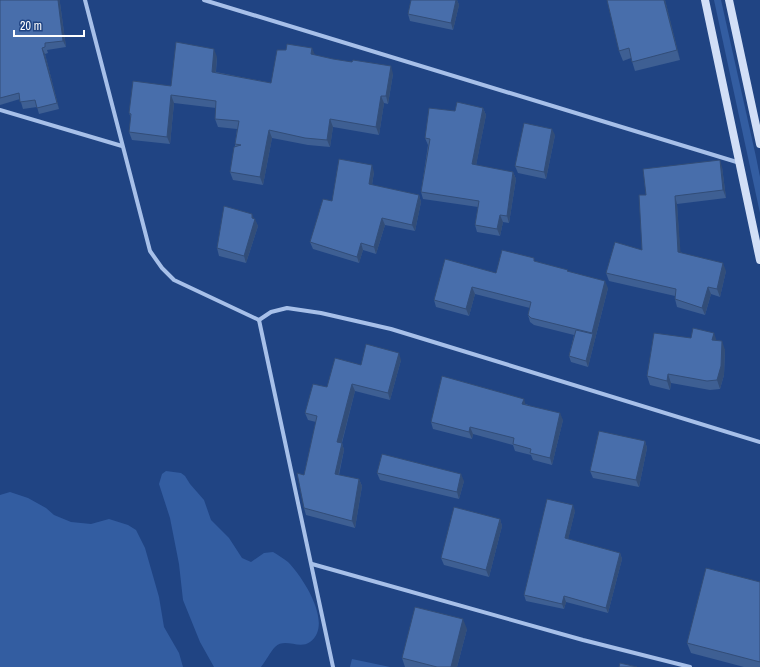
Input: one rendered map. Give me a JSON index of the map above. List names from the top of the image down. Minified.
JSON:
{"scale_bar":"20 m"}
